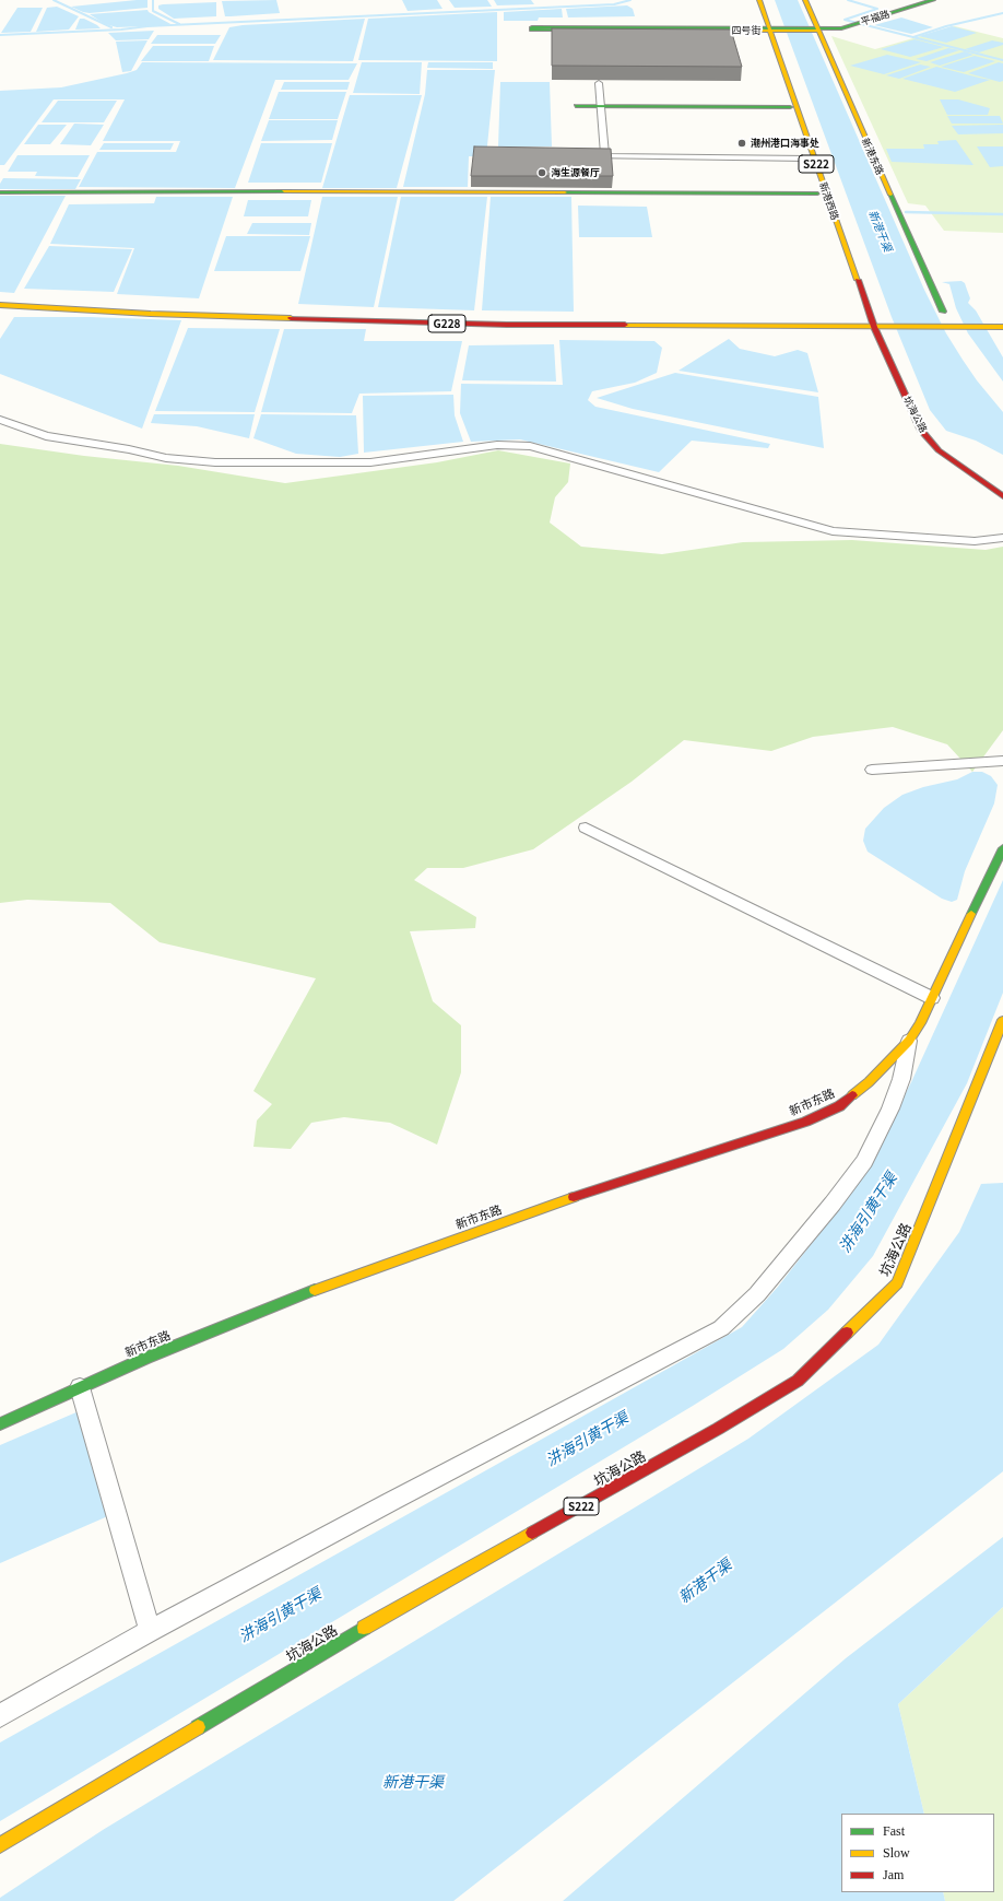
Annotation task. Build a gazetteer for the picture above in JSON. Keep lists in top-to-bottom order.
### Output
{
  "streets": {
    "main road": [
      "平福路",
      "四号街",
      "新港东路",
      "S222",
      "新港西路",
      "G228",
      "坑海公路",
      "新市东路"
    ]
  },
  "crossings": [
    ["平福路", "四号街"],
    ["平福路", "新港东路"],
    ["新港东路", "G228"],
    ["新港西路", "G228"],
    ["新港西路", "坑海公路"],
    ["G228", "坑海公路"]
  ],
  "water": ["新港干渠", "汫海引黄干渠"],
  "places": ["潮州港口海事处", "海生源餐厅"],
  "legend": ["Fast", "Slow", "Jam"]
}
